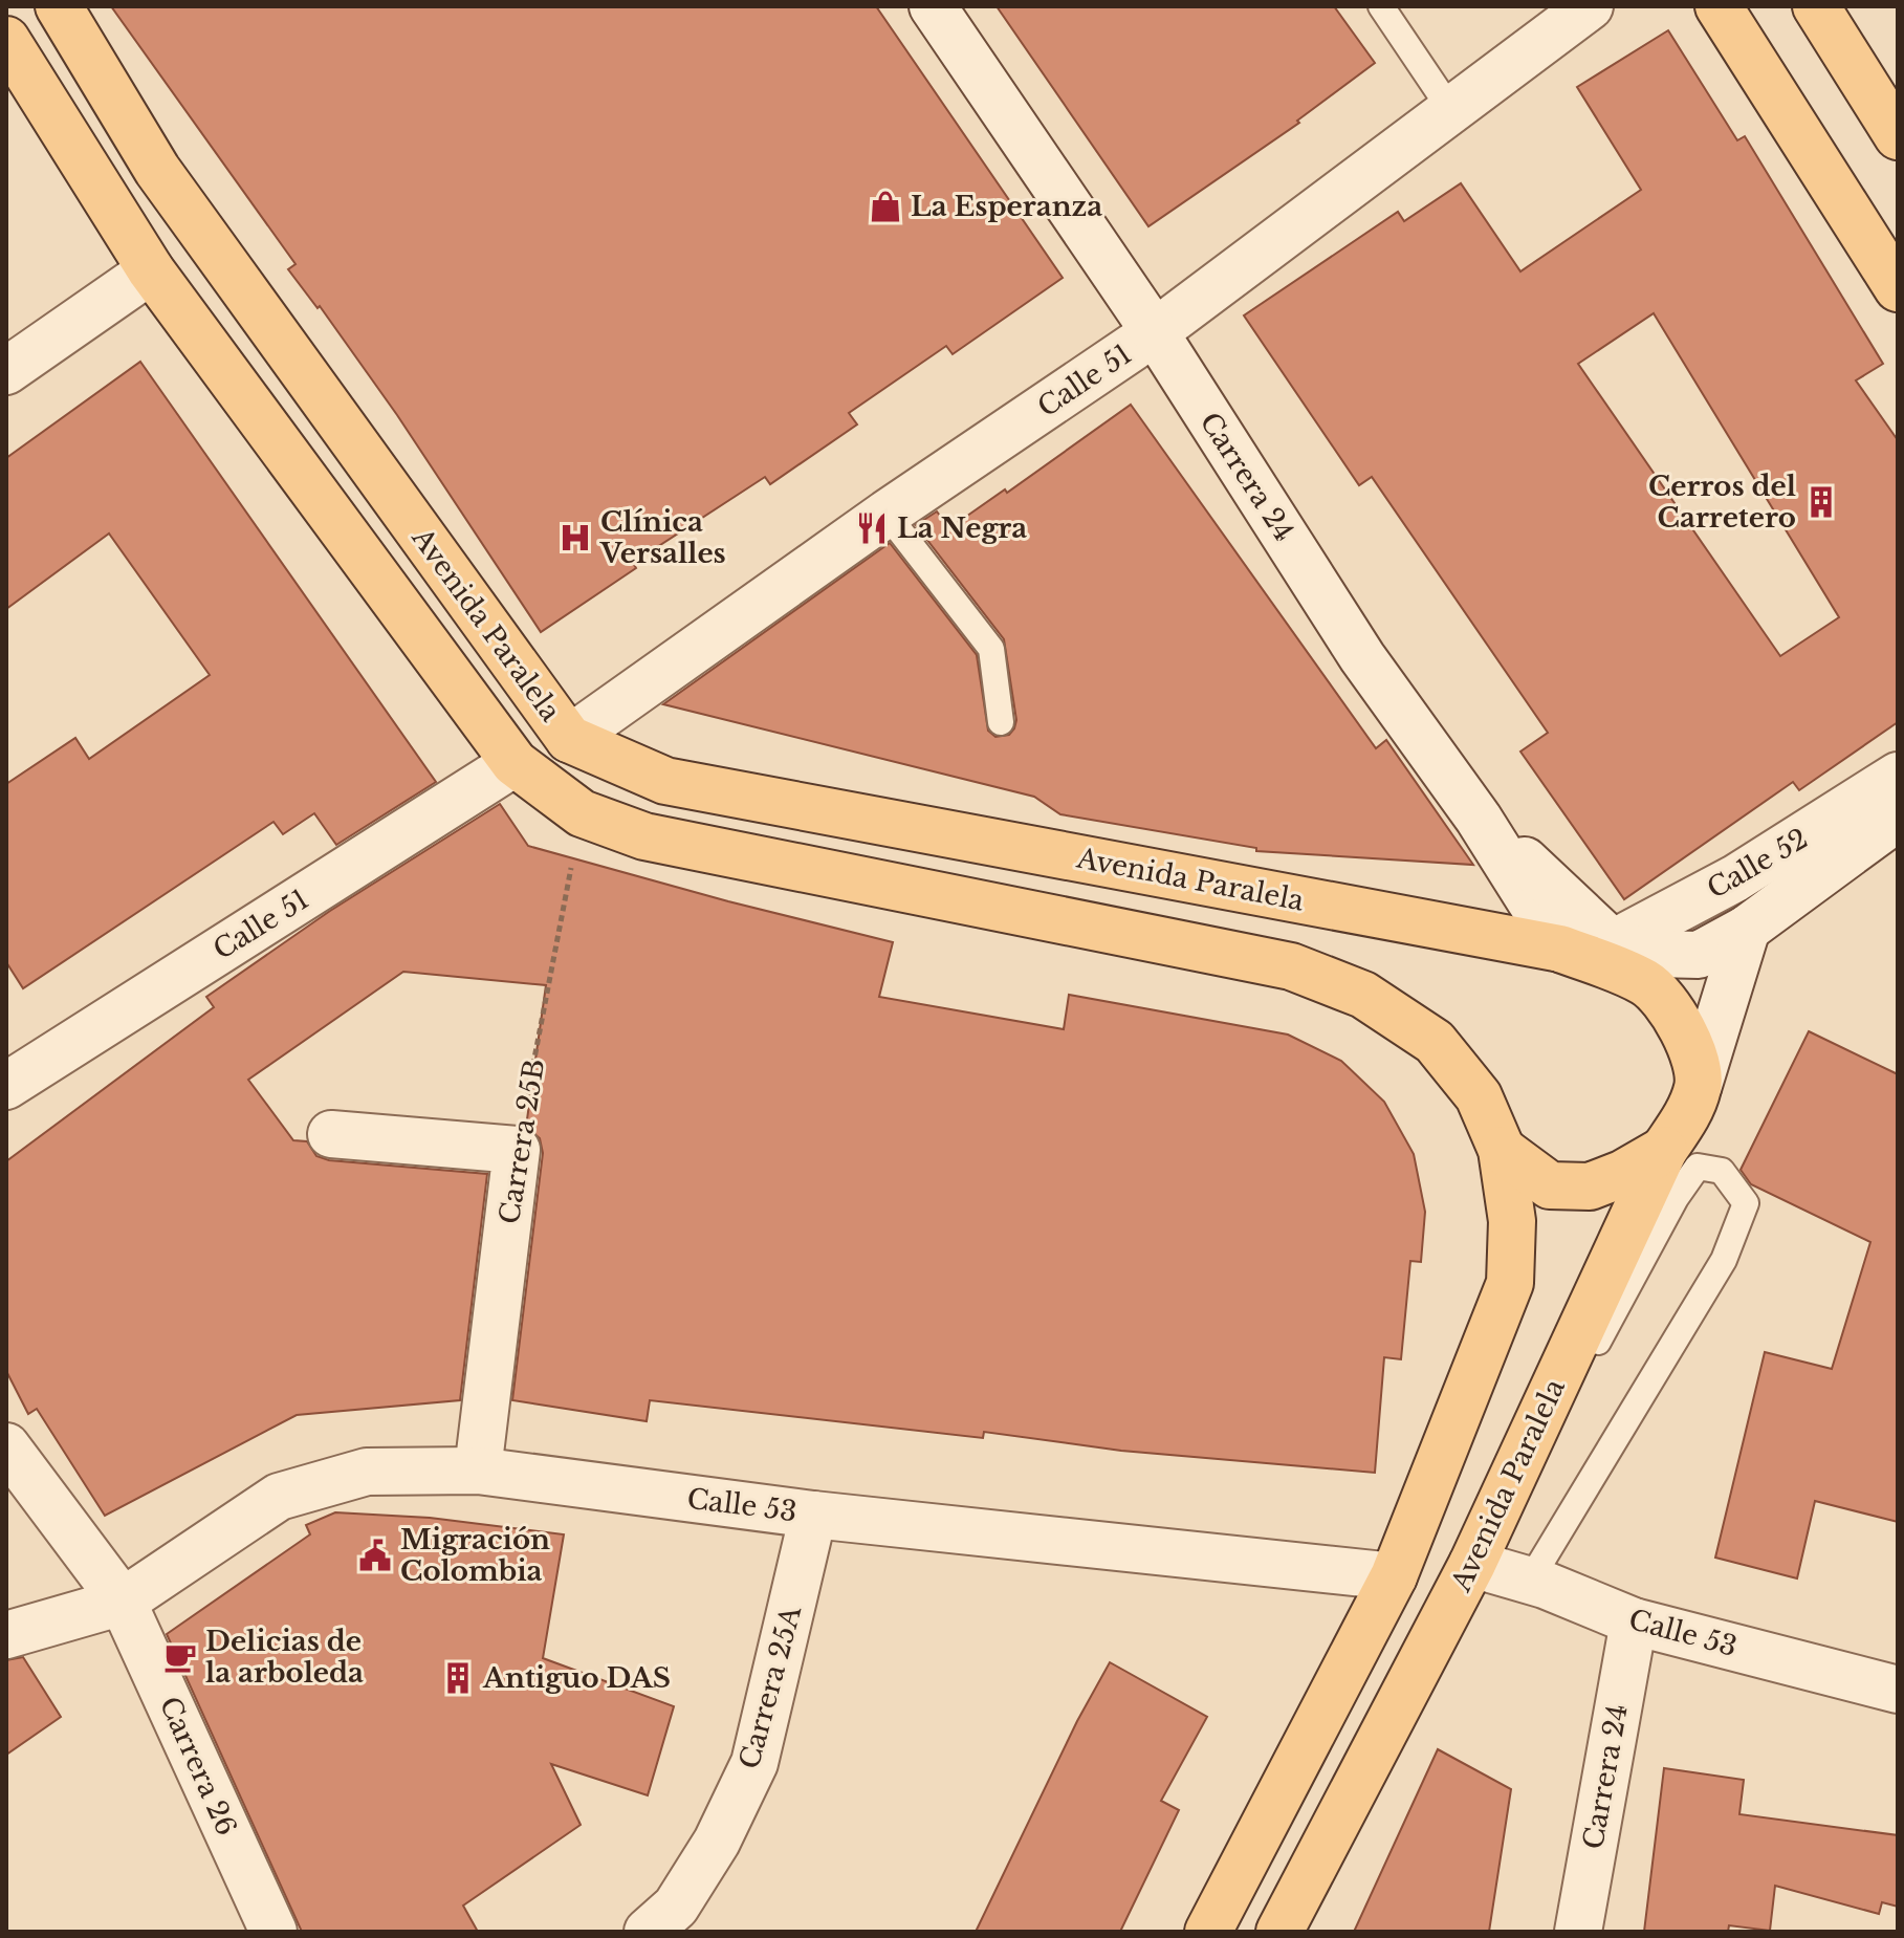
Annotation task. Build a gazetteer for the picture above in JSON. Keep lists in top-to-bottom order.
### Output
{
  "streets": {
    "main road": ["Avenida Paralela"],
    "street": [
      "Calle 51",
      "Carrera 24",
      "Calle 52",
      "Carrera 25B",
      "Calle 53",
      "Carrera 25A",
      "Carrera 26"
    ]
  },
  "crossings": [
    ["Calle 51", "Carrera 24"],
    ["Calle 51", "Avenida Paralela"],
    ["Carrera 24", "Avenida Paralela"],
    ["Carrera 24", "Calle 52"],
    ["Carrera 24", "Calle 53"],
    ["Avenida Paralela", "Calle 52"],
    ["Avenida Paralela", "Calle 53"],
    ["Carrera 25B", "Calle 53"],
    ["Calle 53", "Carrera 25A"],
    ["Calle 53", "Carrera 26"]
  ],
  "places": {
    "shop": ["La Esperanza"],
    "building": ["Cerros del Carretero", "Antiguo DAS"],
    "restaurant": ["La Negra"],
    "hospital": ["Clínica Versalles"],
    "public building": ["Migración Colombia"],
    "cafe": ["Delicias de la arboleda"]
  }
}
